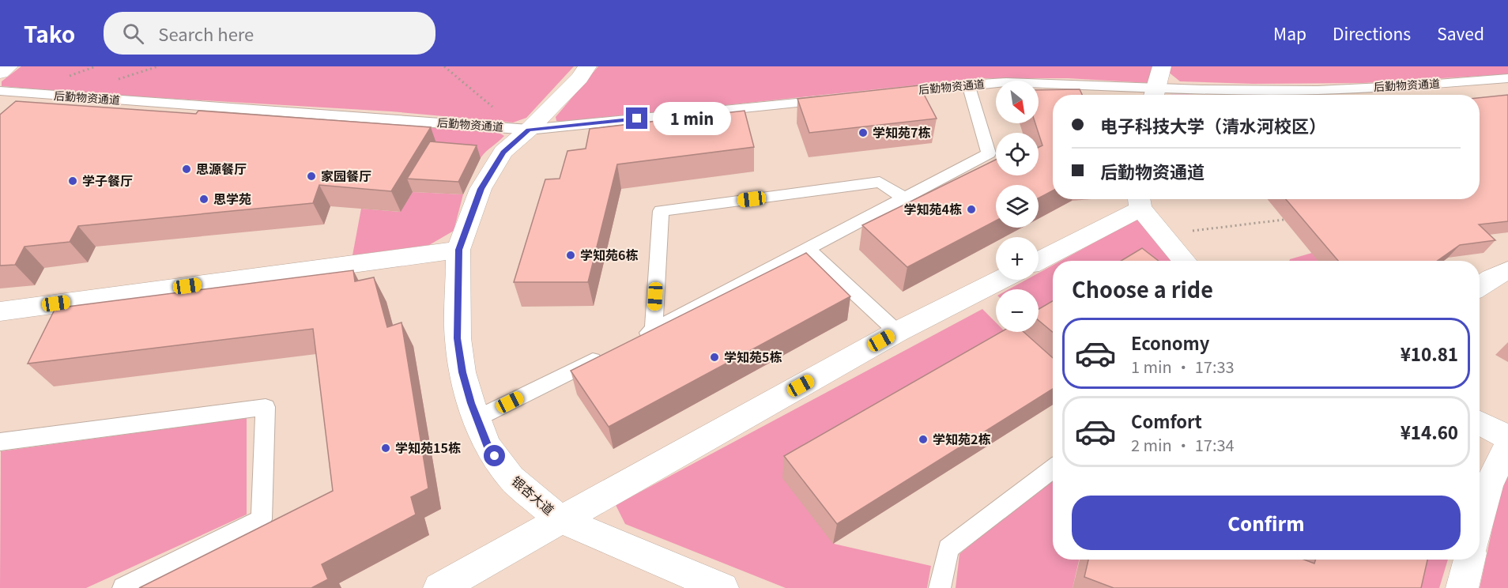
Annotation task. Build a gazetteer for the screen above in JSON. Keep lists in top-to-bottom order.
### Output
{
  "streets": {
    "street": ["银杏大道"],
    "lane": ["后勤物资通道"]
  },
  "crossings": [
    ["后勤物资通道", "银杏大道"]
  ],
  "places": [
    "学知苑7栋",
    "思源餐厅",
    "家园餐厅",
    "学子餐厅",
    "思学苑",
    "学知苑4栋",
    "学知苑6栋",
    "学知苑5栋",
    "学知苑2栋",
    "学知苑15栋"
  ],
  "north": "bottom right",
  "page": {
    "header": "Tako",
    "search": "Search here",
    "nav": ["Map", "Directions", "Saved"],
    "map_buttons": ["+", "−"],
    "banner": ["电子科技大学（清水河校区）", "后勤物资通道"],
    "bubble": "1 min",
    "heading": "Choose a ride",
    "list": [
      {
        "name": "Economy",
        "note": "1 min · 17:33",
        "value": "¥10.81"
      },
      {
        "name": "Comfort",
        "note": "2 min · 17:34",
        "value": "¥14.60"
      }
    ],
    "buttons": "Confirm"
  }
}
